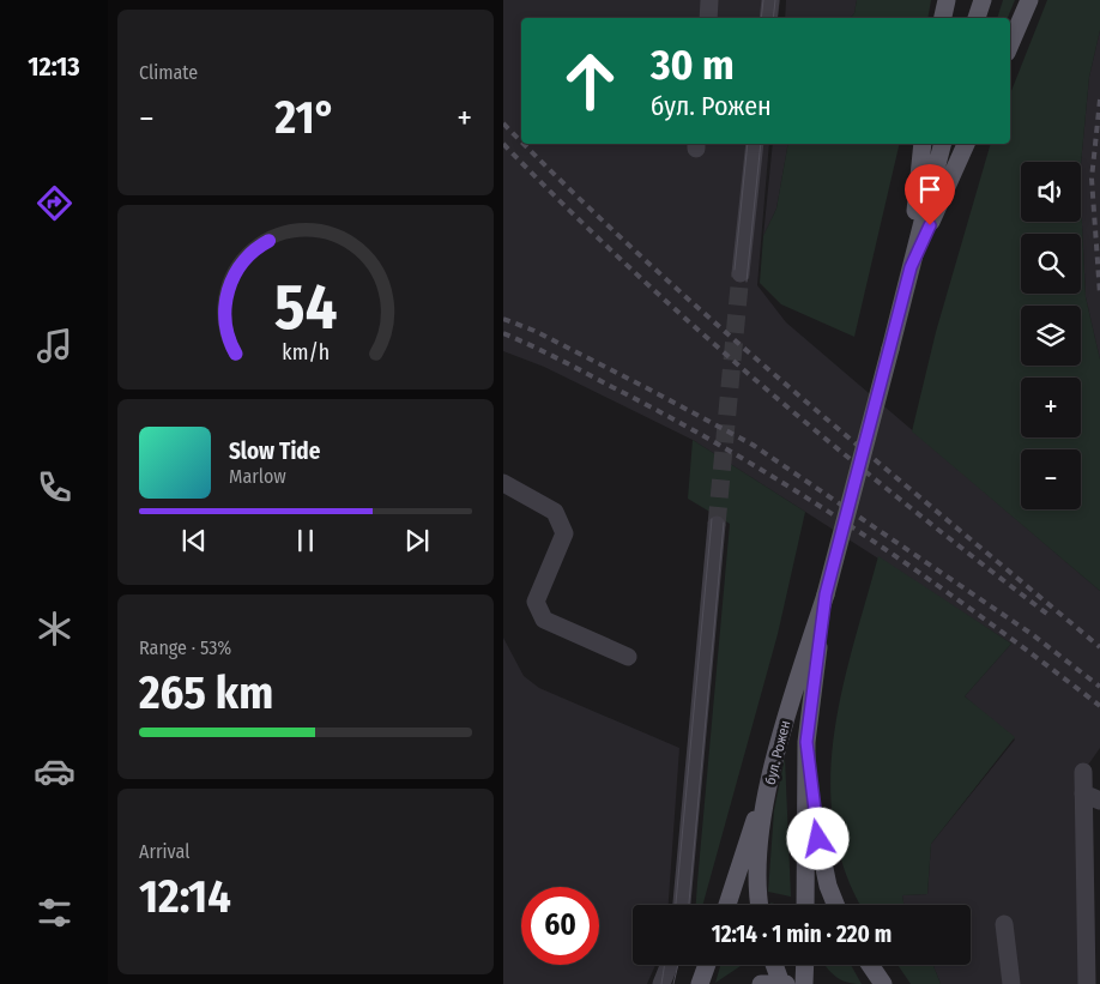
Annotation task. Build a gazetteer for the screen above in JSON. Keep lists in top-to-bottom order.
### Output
{
  "streets": {
    "main road": ["бул. Рожен"]
  },
  "page": {
    "tabs": "12:13",
    "tile": [
      "Climate",
      ["Range · 53%", "265 km"],
      ["Arrival", "12:14"]
    ],
    "turn": ["30 m", "бул. Рожен"],
    "heat": ["−", "21°", "+"],
    "map_buttons": ["+", "−"],
    "song": ["Slow Tide", "Marlow"],
    "limit": "60",
    "trip": "12:14 · 1 min · 220 m",
    "gauge": ["54", "km/h"]
  }
}
